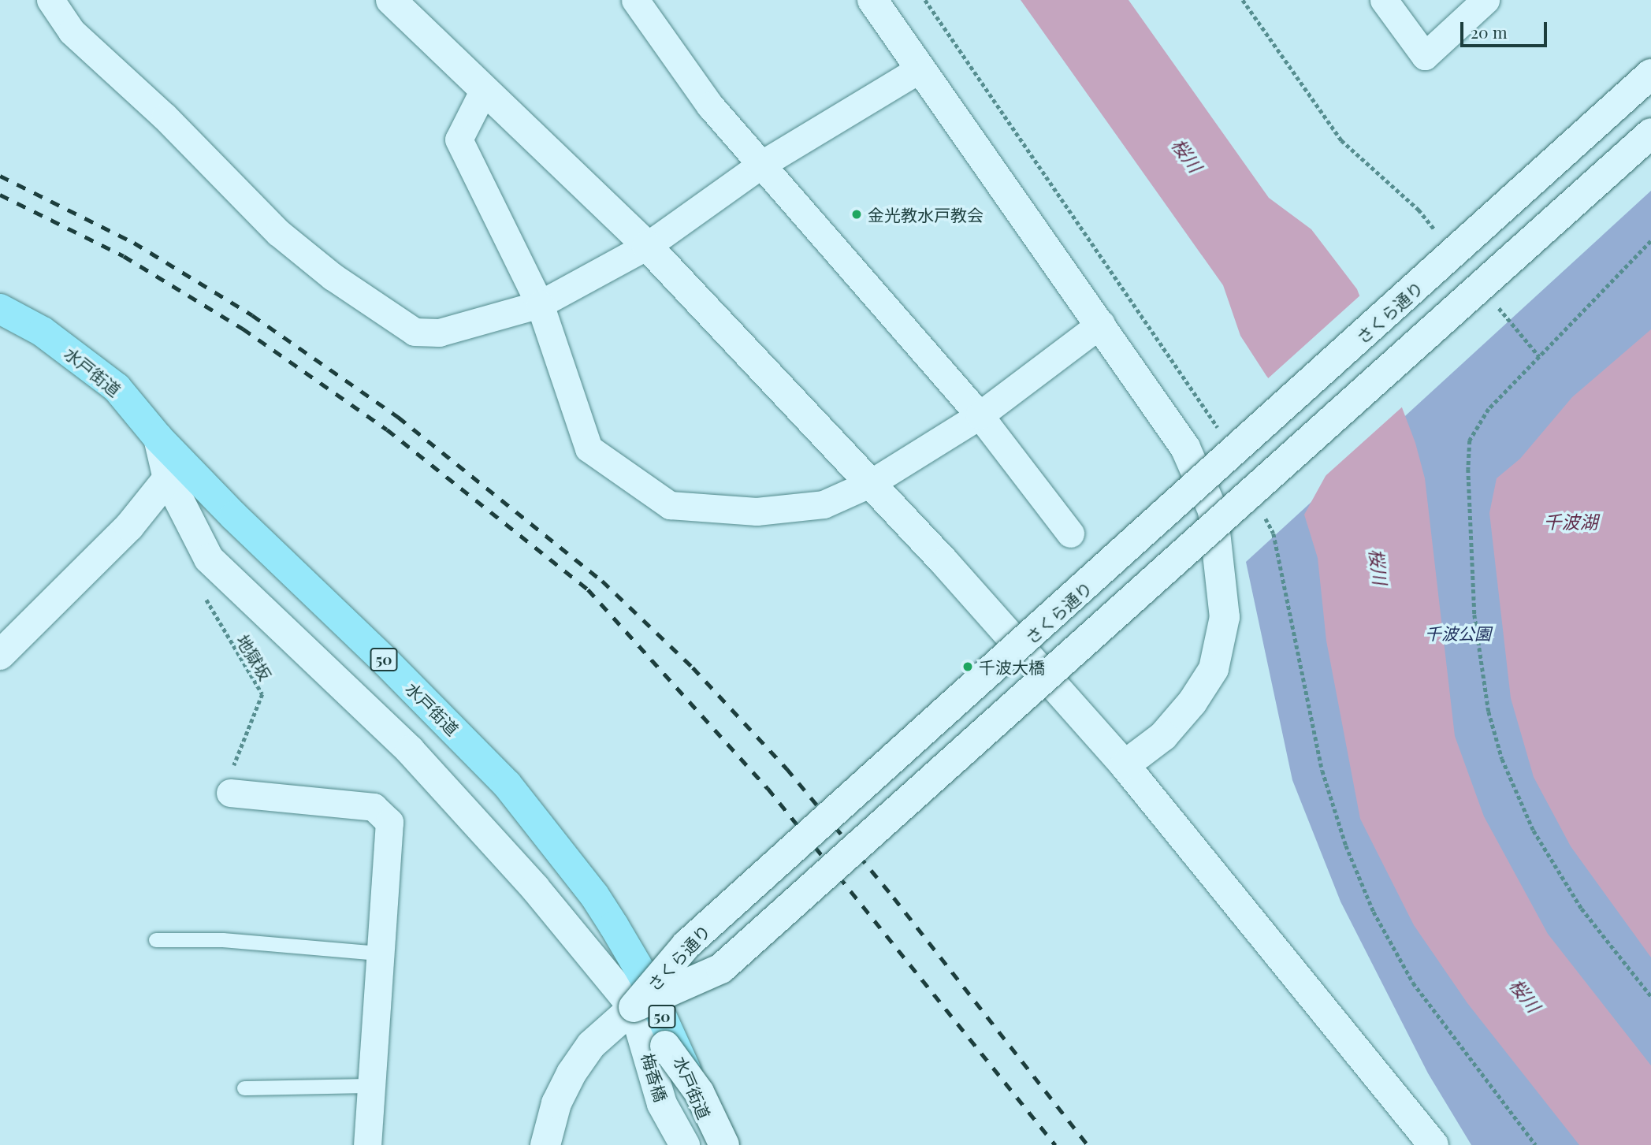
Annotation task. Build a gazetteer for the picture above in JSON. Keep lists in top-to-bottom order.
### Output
{
  "streets": {
    "main road": ["水戸街道", "50"],
    "street": ["さくら通り", "梅香橋"],
    "path": ["地獄坂"]
  },
  "crossings": [
    ["さくら通り", "梅香橋"]
  ],
  "water": ["桜川", "千波湖"],
  "parks": ["千波公園"],
  "places": ["金光教水戸教会", "千波大橋"],
  "scale_bar": "20 m"
}
